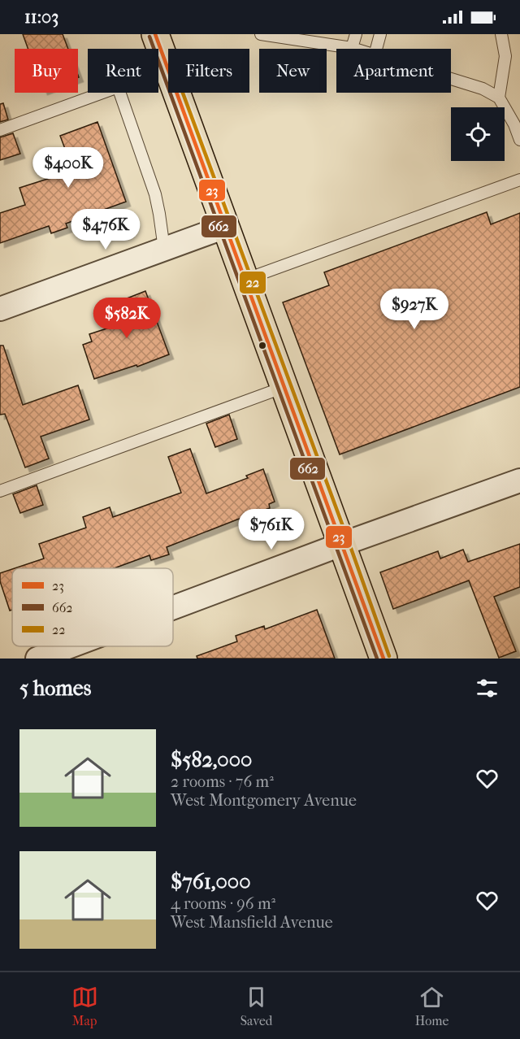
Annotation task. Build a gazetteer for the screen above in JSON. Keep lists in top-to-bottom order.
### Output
{
  "lines": ["transit line 23", "transit line 662", "transit line 22"],
  "legend": ["23", "662", "22"],
  "page": {
    "status": "11:03",
    "chip": [
      "Buy",
      "Rent",
      "Filters",
      "New",
      "Apartment"
    ],
    "price": [
      "$400K",
      "$476K",
      "$927K",
      "$582K",
      "$761K"
    ],
    "heading": "5 homes",
    "list": [
      {
        "name": "$582,000",
        "note": "2 rooms · 76 m² · West Montgomery Avenue"
      },
      {
        "name": "$761,000",
        "note": "4 rooms · 96 m² · West Mansfield Avenue"
      }
    ],
    "tabs": ["Map", "Saved", "Home"]
  }
}
